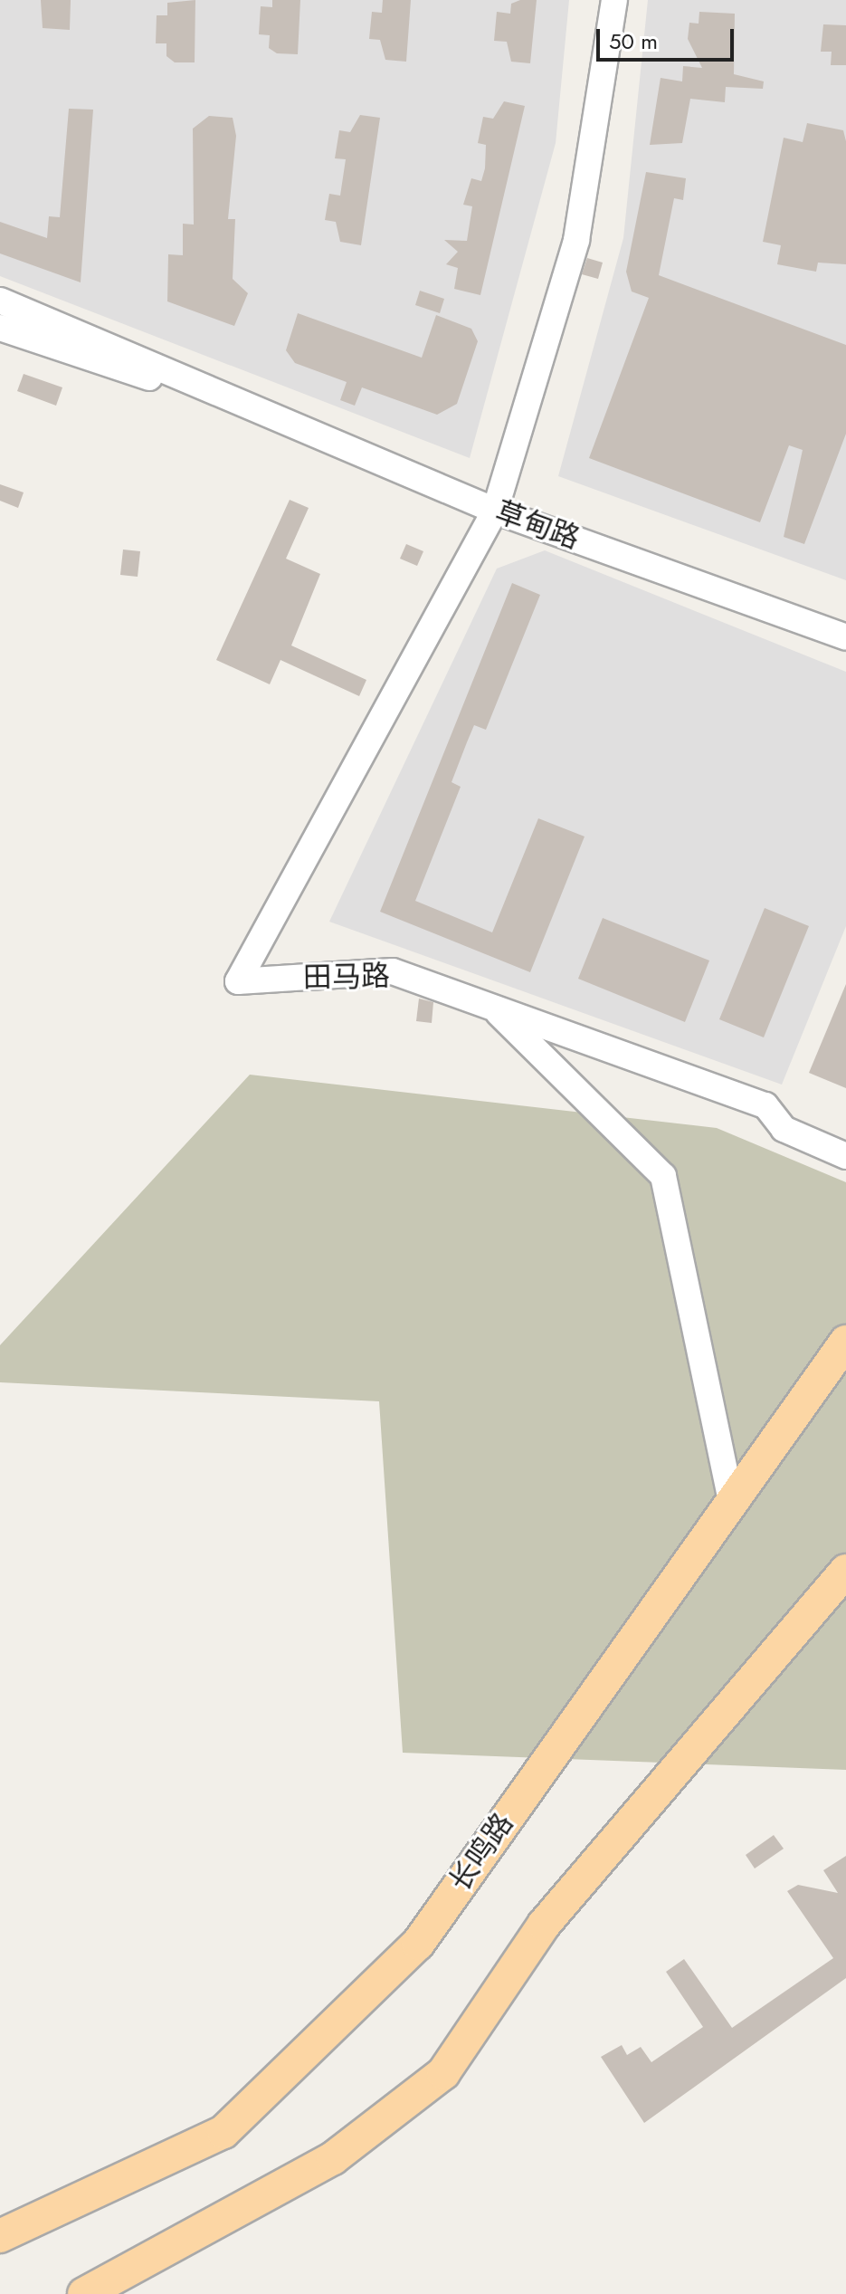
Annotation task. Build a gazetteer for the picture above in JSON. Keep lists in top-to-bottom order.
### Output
{
  "streets": {
    "main road": ["长鸣路"],
    "street": ["草甸路", "田马路"]
  },
  "crossings": [
    ["草甸路", "田马路"]
  ],
  "scale_bar": "50 m"
}
